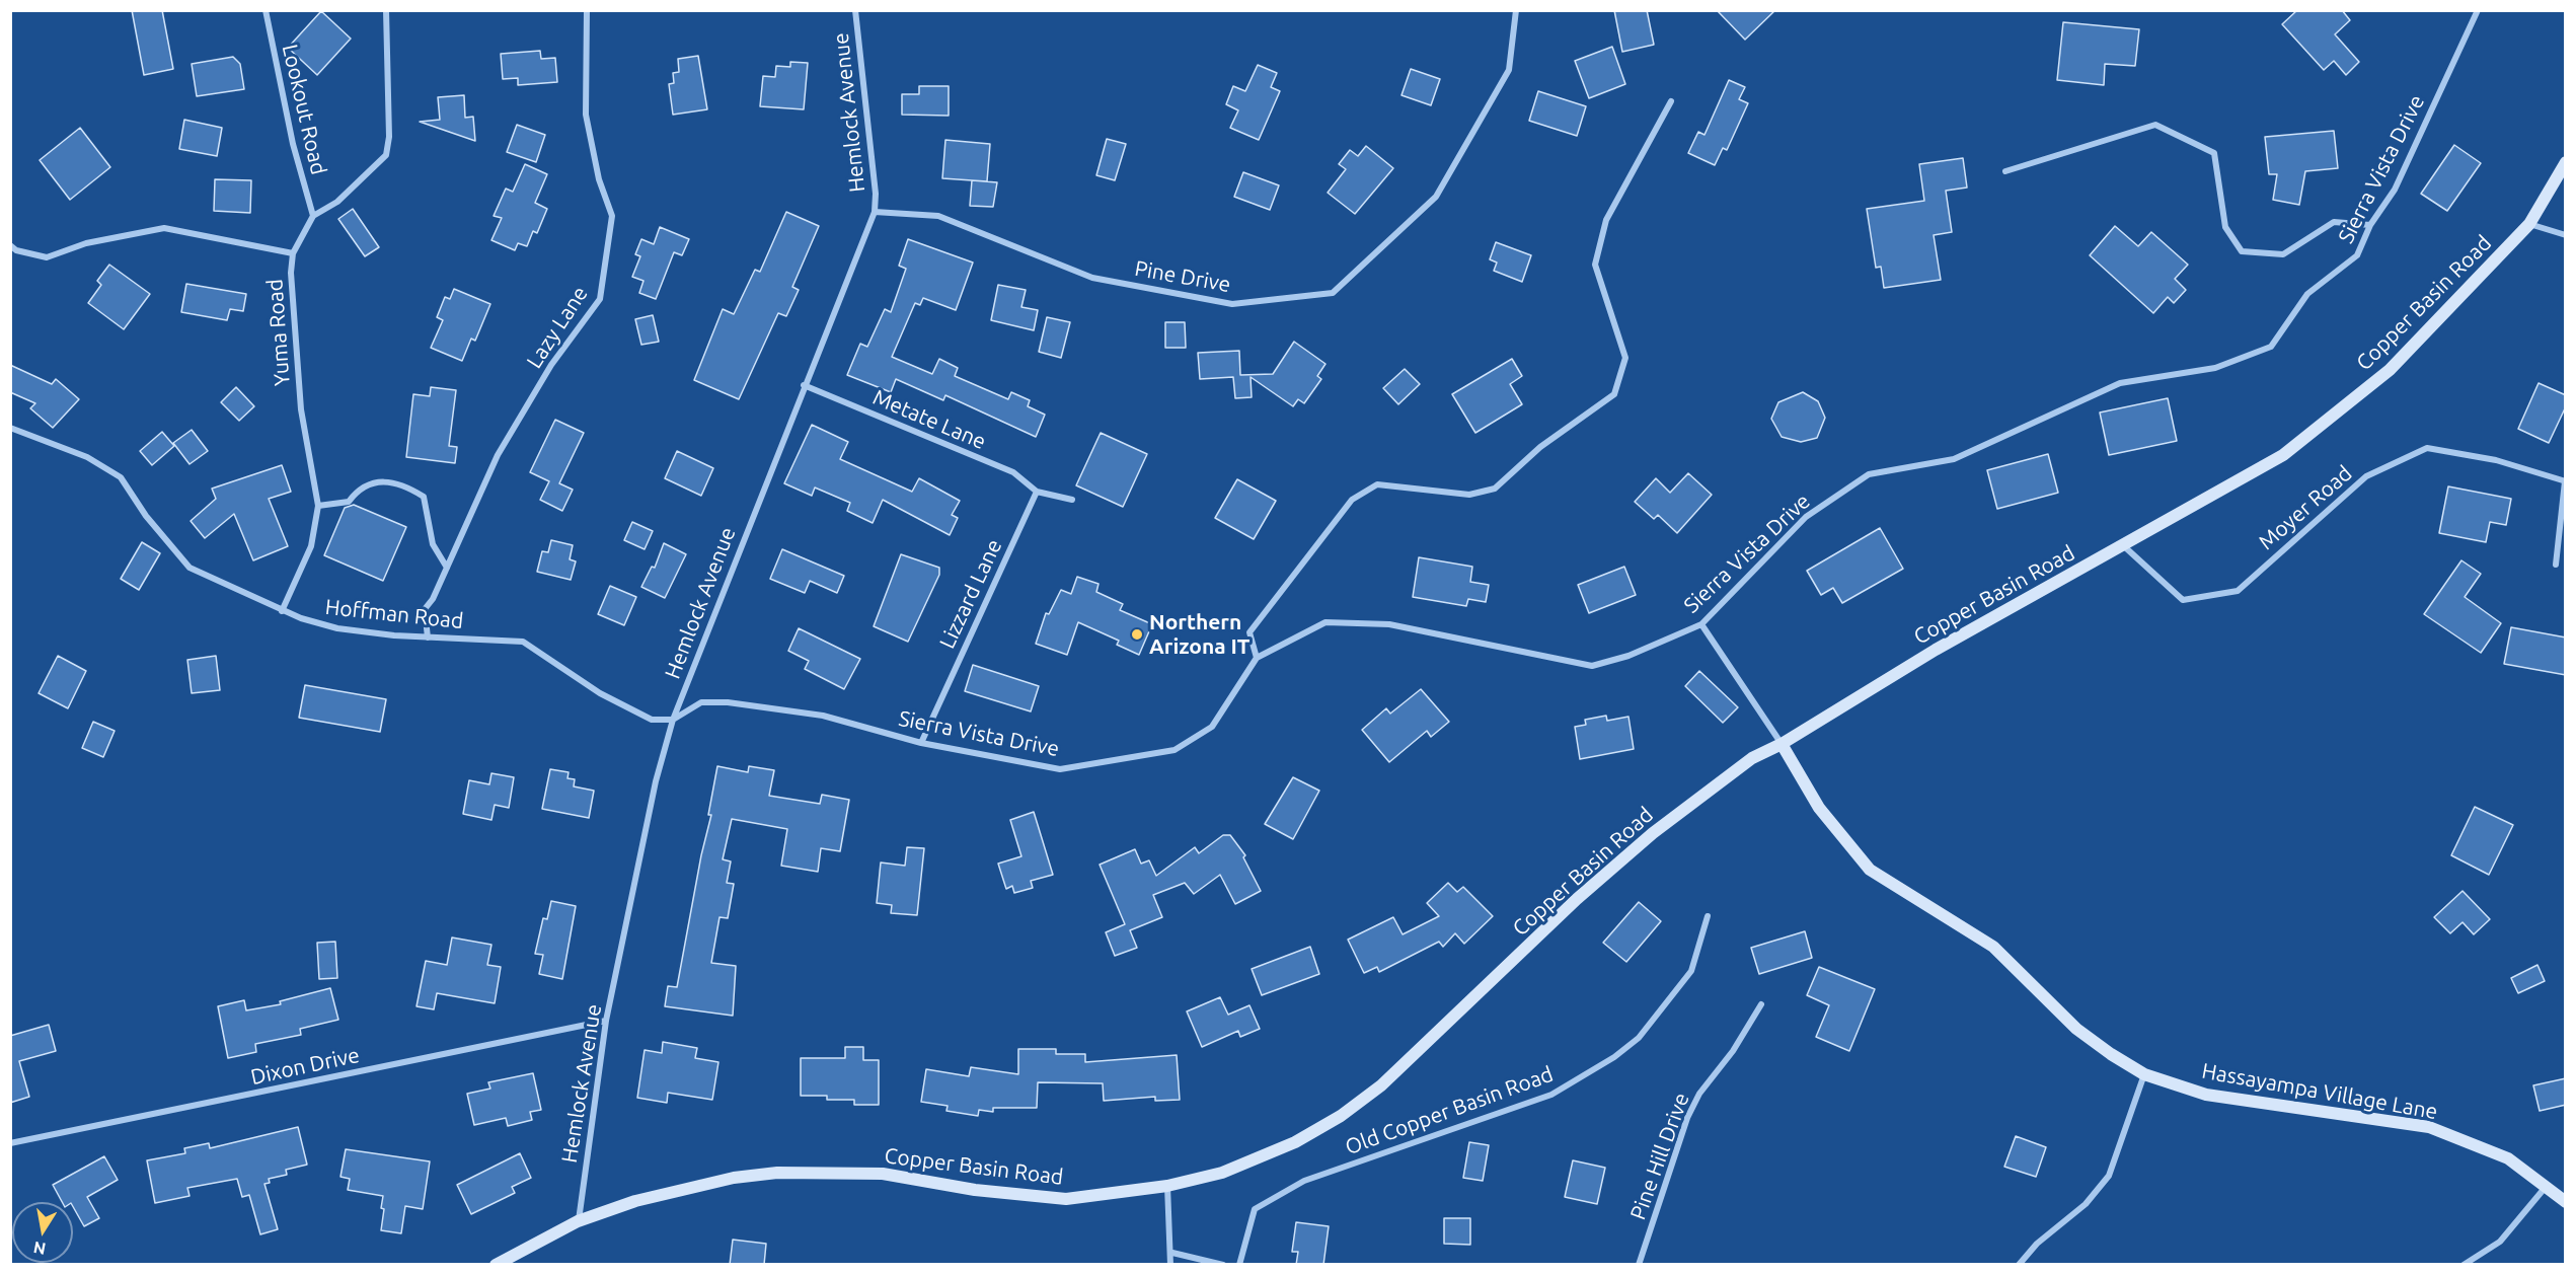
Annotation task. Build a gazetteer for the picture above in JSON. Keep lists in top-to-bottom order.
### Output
{
  "streets": {
    "street": [
      "Lookout Road",
      "Hemlock Avenue",
      "Sierra Vista Drive",
      "Pine Drive",
      "Copper Basin Road",
      "Lazy Lane",
      "Yuma Road",
      "Metate Lane",
      "Moyer Road",
      "Lizzard Lane",
      "Hoffman Road",
      "Dixon Drive",
      "Hassayampa Village Lane",
      "Old Copper Basin Road",
      "Pine Hill Drive"
    ]
  },
  "crossings": [
    ["Lookout Road", "Yuma Road"],
    ["Hemlock Avenue", "Sierra Vista Drive"],
    ["Hemlock Avenue", "Pine Drive"],
    ["Hemlock Avenue", "Copper Basin Road"],
    ["Hemlock Avenue", "Metate Lane"],
    ["Hemlock Avenue", "Hoffman Road"],
    ["Hemlock Avenue", "Dixon Drive"],
    ["Sierra Vista Drive", "Lizzard Lane"],
    ["Sierra Vista Drive", "Hoffman Road"],
    ["Sierra Vista Drive", "Hassayampa Village Lane"],
    ["Copper Basin Road", "Moyer Road"],
    ["Copper Basin Road", "Hassayampa Village Lane"],
    ["Lazy Lane", "Hoffman Road"],
    ["Yuma Road", "Hoffman Road"],
    ["Metate Lane", "Lizzard Lane"]
  ],
  "places": ["Northern Arizona IT"],
  "north": "bottom"
}
